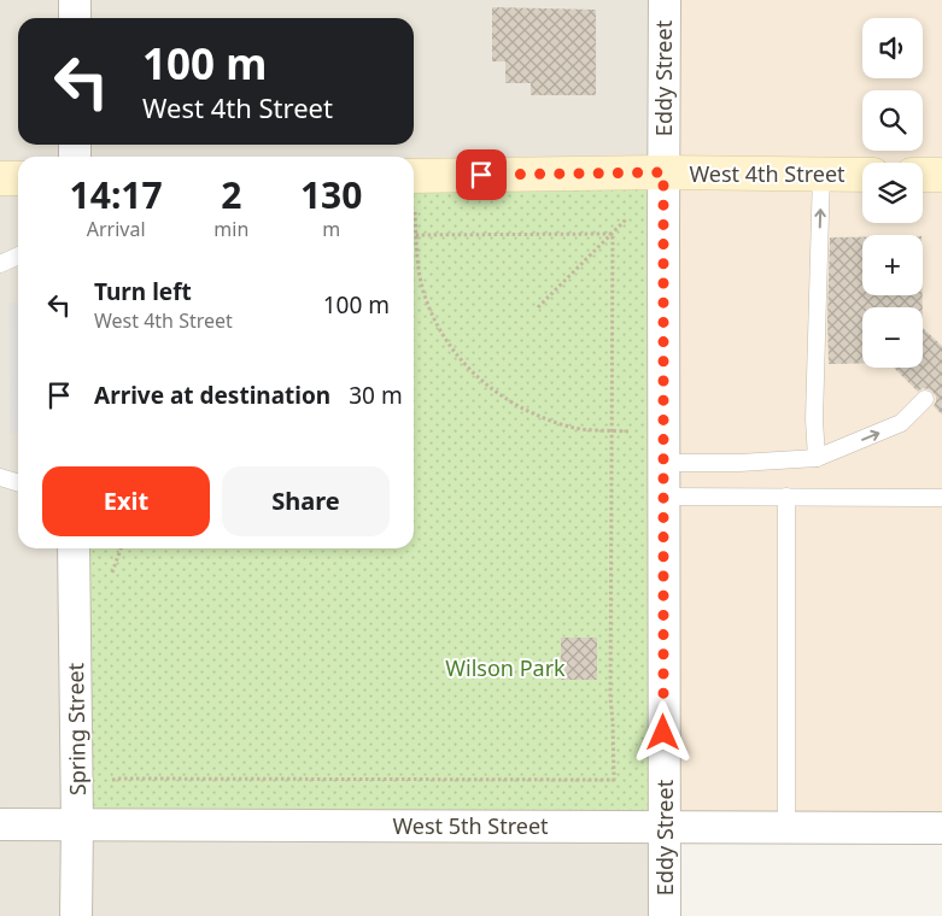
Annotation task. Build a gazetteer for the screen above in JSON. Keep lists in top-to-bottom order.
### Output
{
  "streets": {
    "street": [
      "Eddy Street",
      "West 4th Street",
      "Spring Street",
      "West 5th Street"
    ]
  },
  "crossings": [
    ["Eddy Street", "West 4th Street"],
    ["Eddy Street", "West 5th Street"],
    ["Spring Street", "West 5th Street"]
  ],
  "parks": ["Wilson Park"],
  "page": {
    "map_buttons": ["+", "−"],
    "turn": ["100 m", "West 4th Street"],
    "eta": [
      "14:17",
      "Arrival",
      "2",
      "min",
      "130",
      "m"
    ],
    "list": [
      {
        "name": "Turn left",
        "note": "West 4th Street",
        "value": "100 m"
      },
      {
        "name": "Arrive at destination",
        "value": "30 m"
      }
    ],
    "buttons": ["Exit", "Share"]
  }
}
